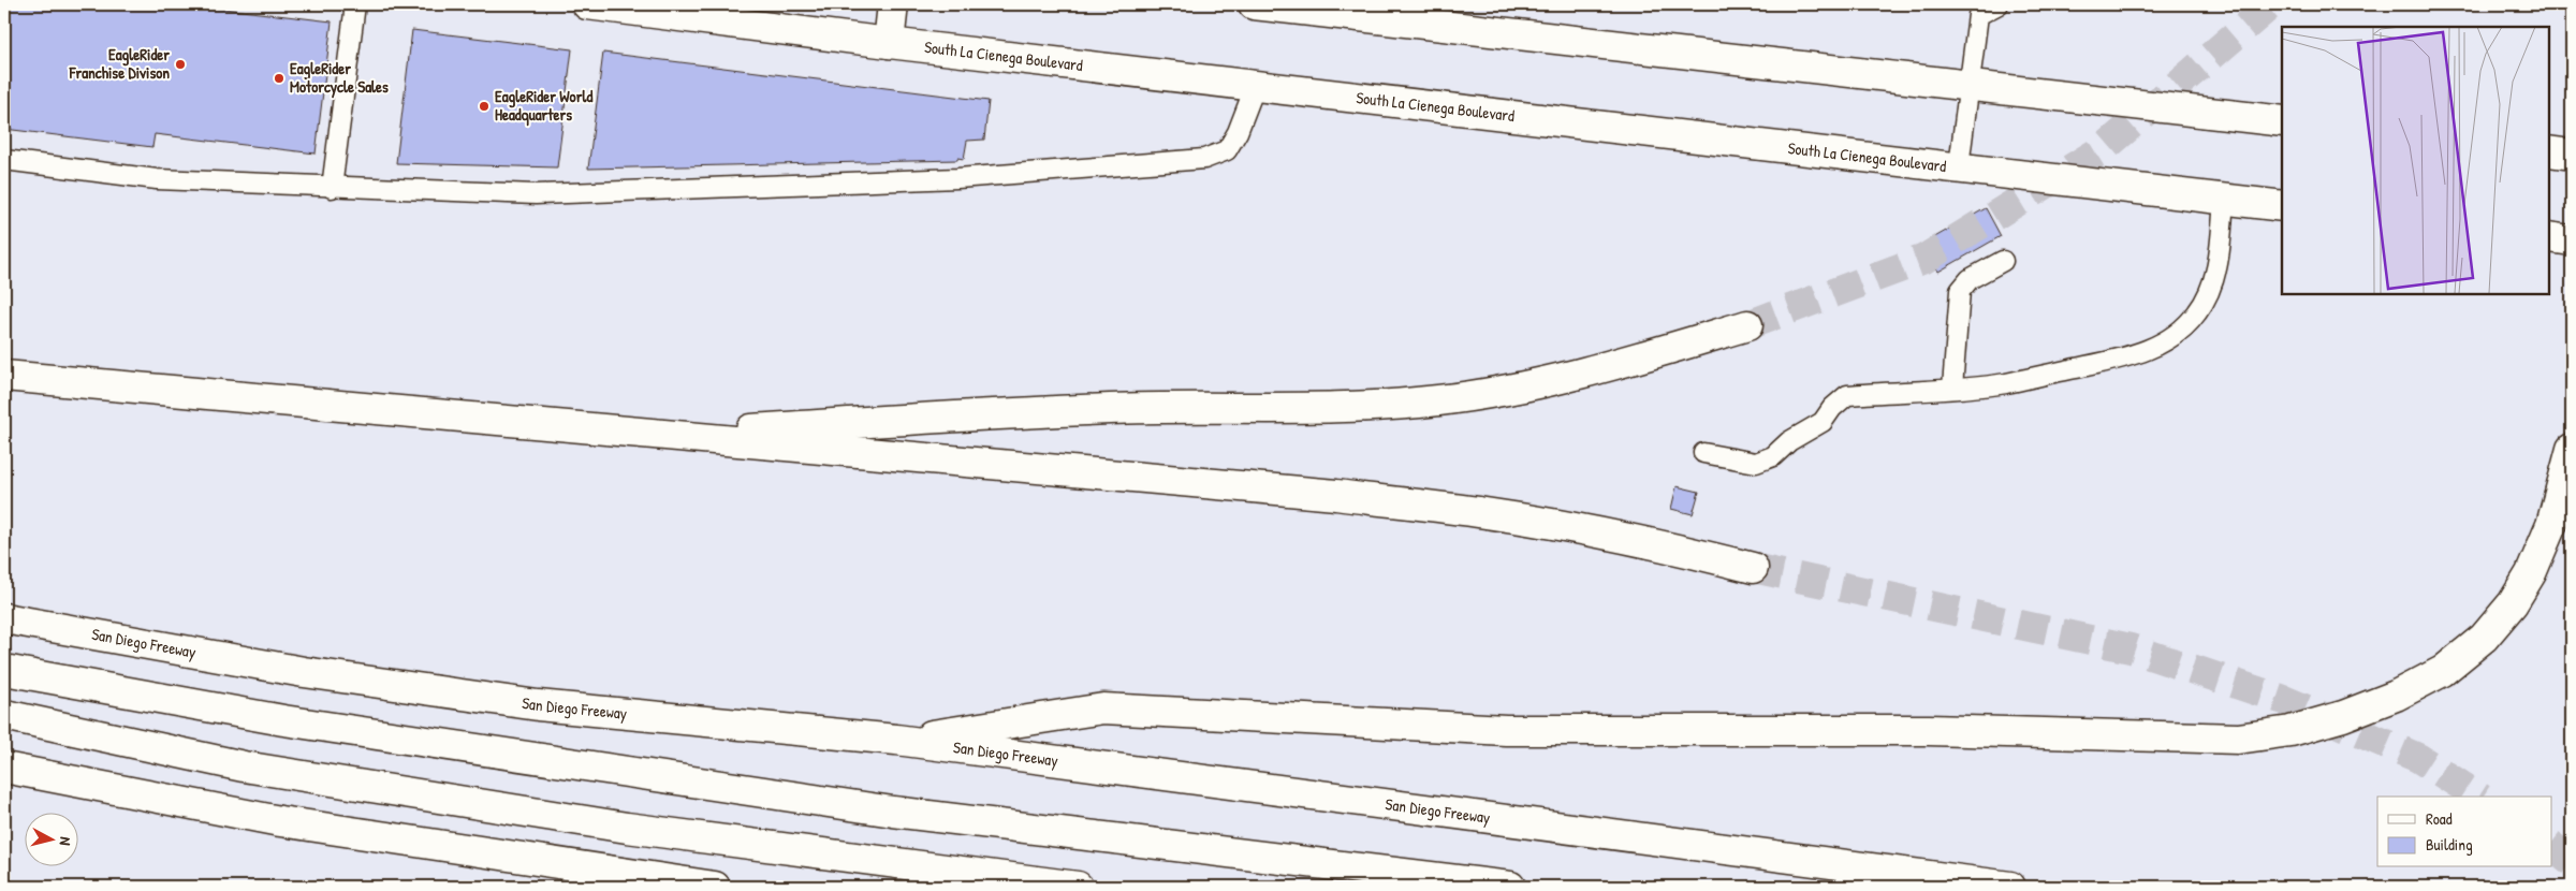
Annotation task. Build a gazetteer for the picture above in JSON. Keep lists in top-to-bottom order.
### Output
{
  "streets": {
    "main road": ["South La Cienega Boulevard", "San Diego Freeway"]
  },
  "places": ["EagleRider Franchise Divison", "EagleRider Motorcycle Sales", "EagleRider World Headquarters"],
  "legend": ["Road", "Building"],
  "north": "right"
}
